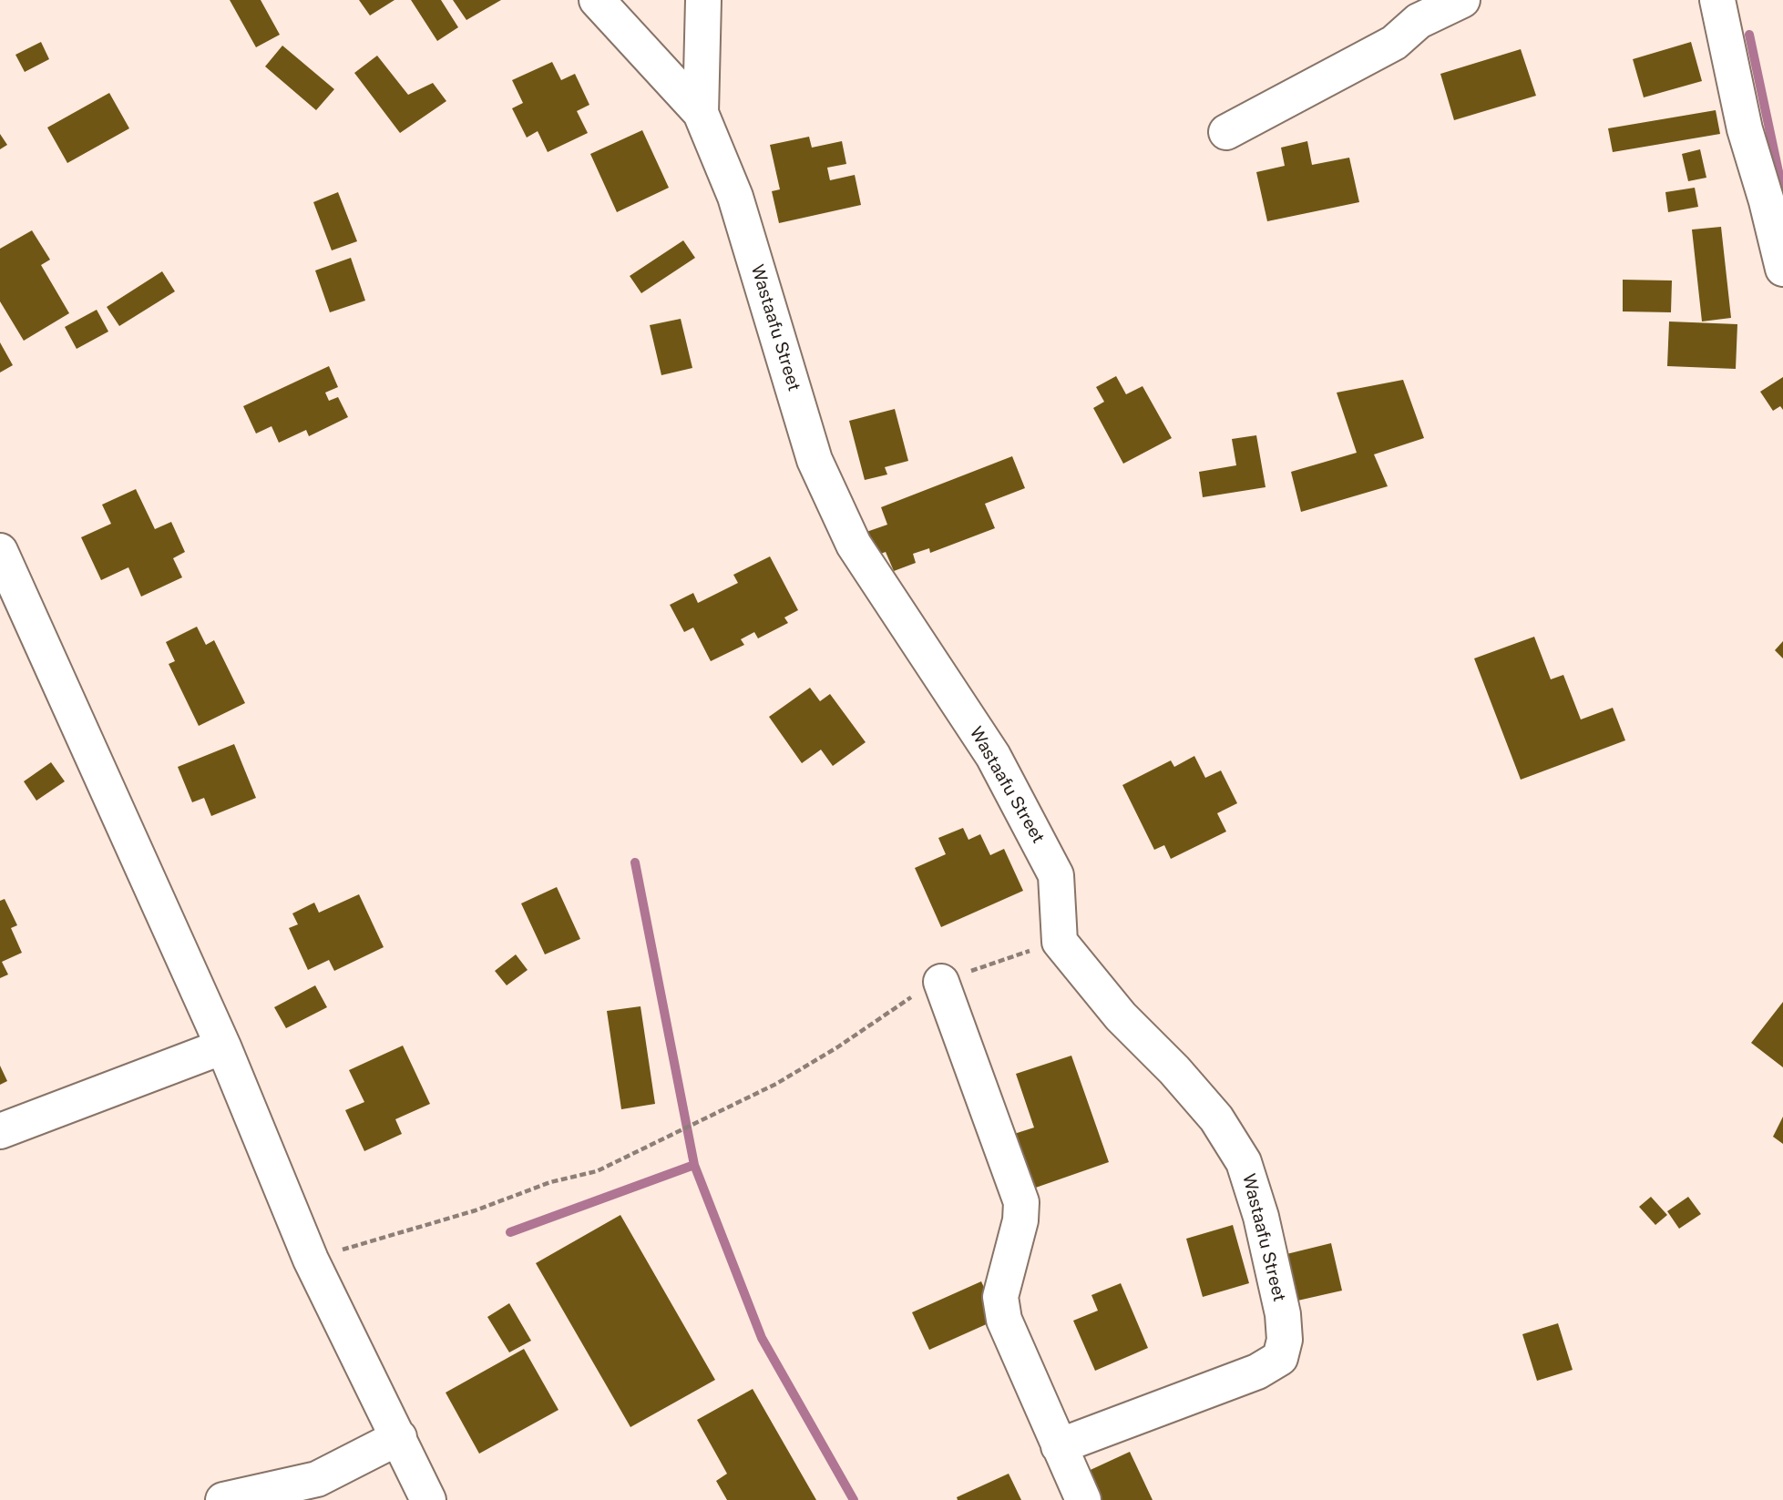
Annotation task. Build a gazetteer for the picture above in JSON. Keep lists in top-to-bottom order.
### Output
{
  "streets": {
    "street": ["Wastaafu Street"]
  }
}
